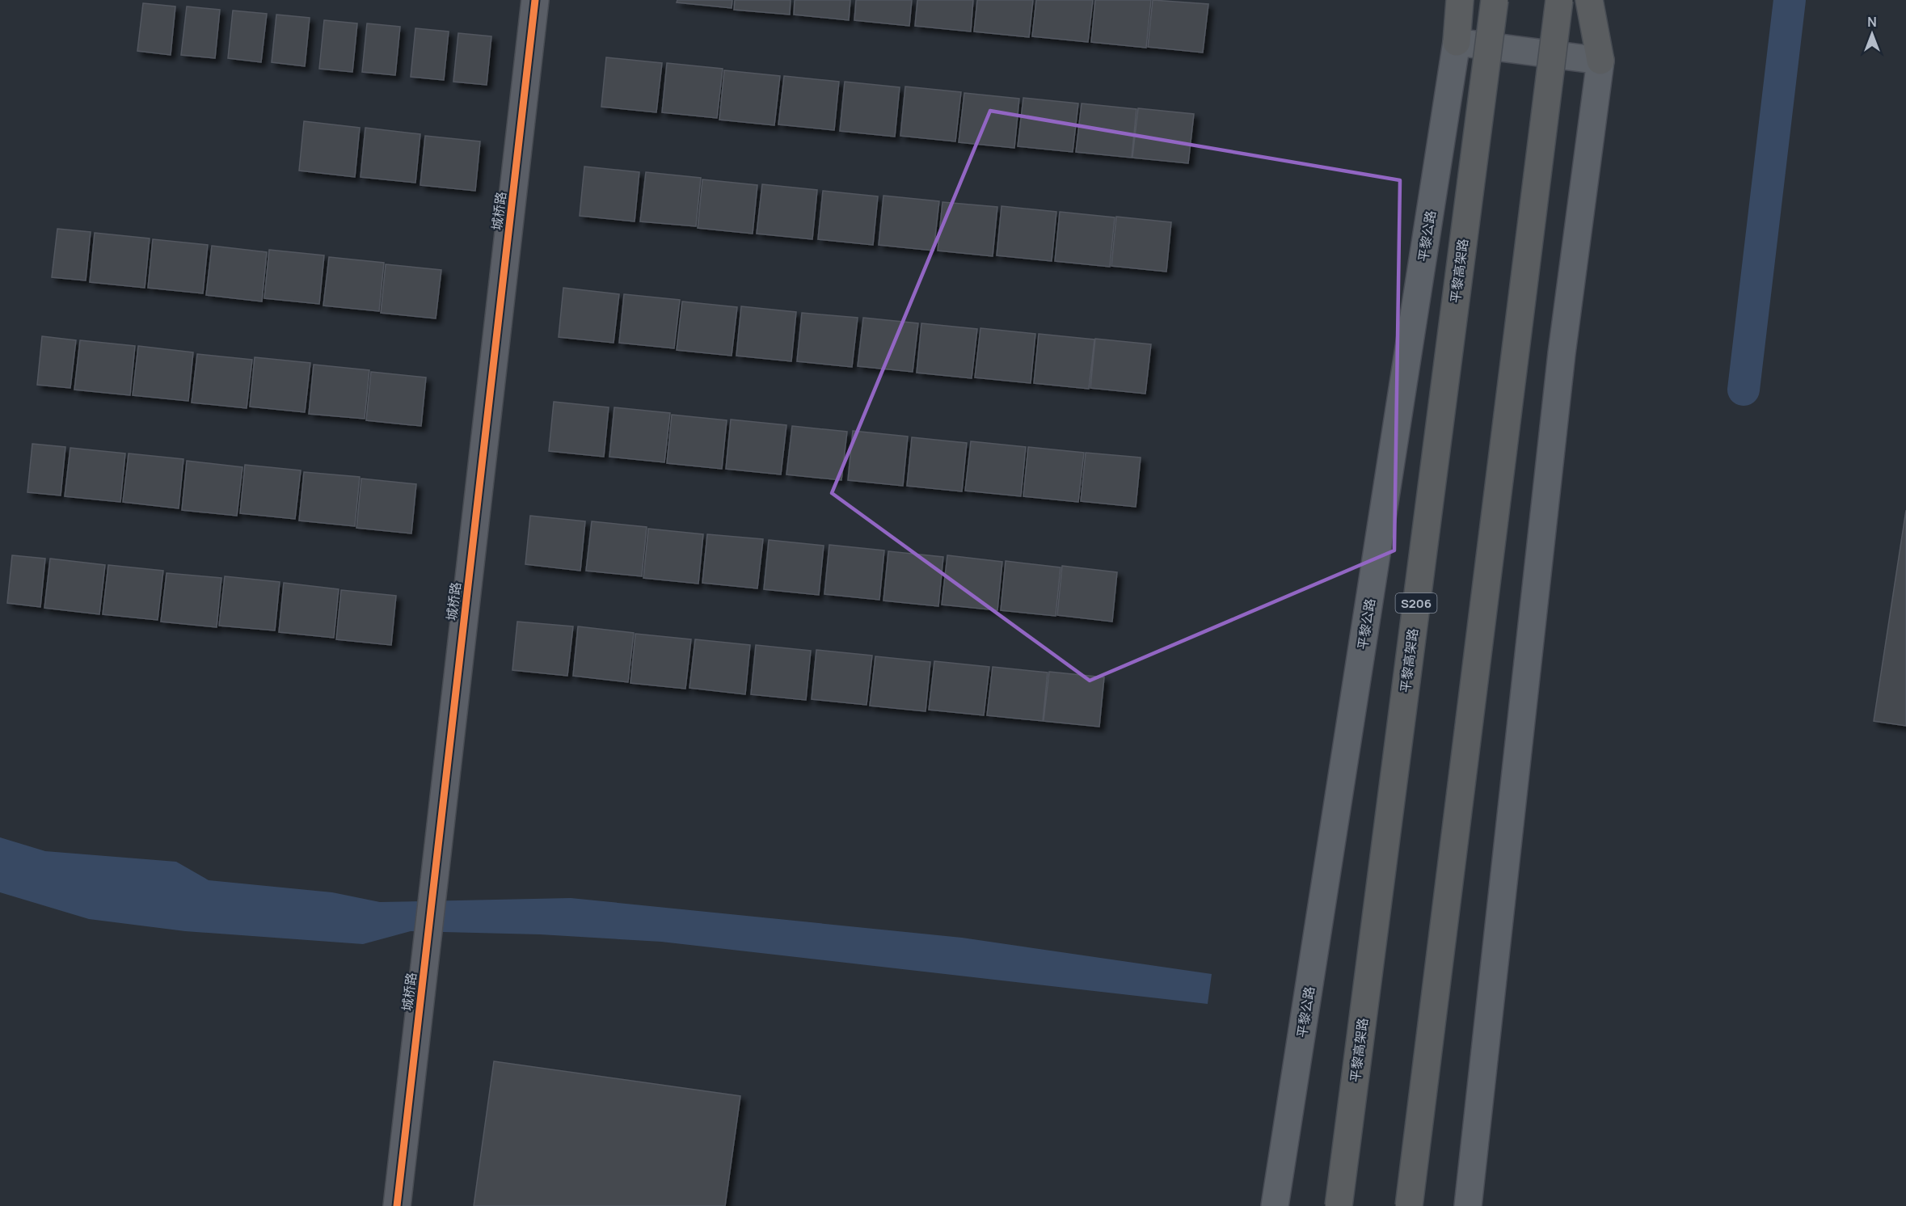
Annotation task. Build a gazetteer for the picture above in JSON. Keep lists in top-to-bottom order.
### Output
{
  "streets": {
    "highway": ["平黎公路", "平黎高架路", "S206"],
    "street": ["城桥路"]
  },
  "north": "top"
}
